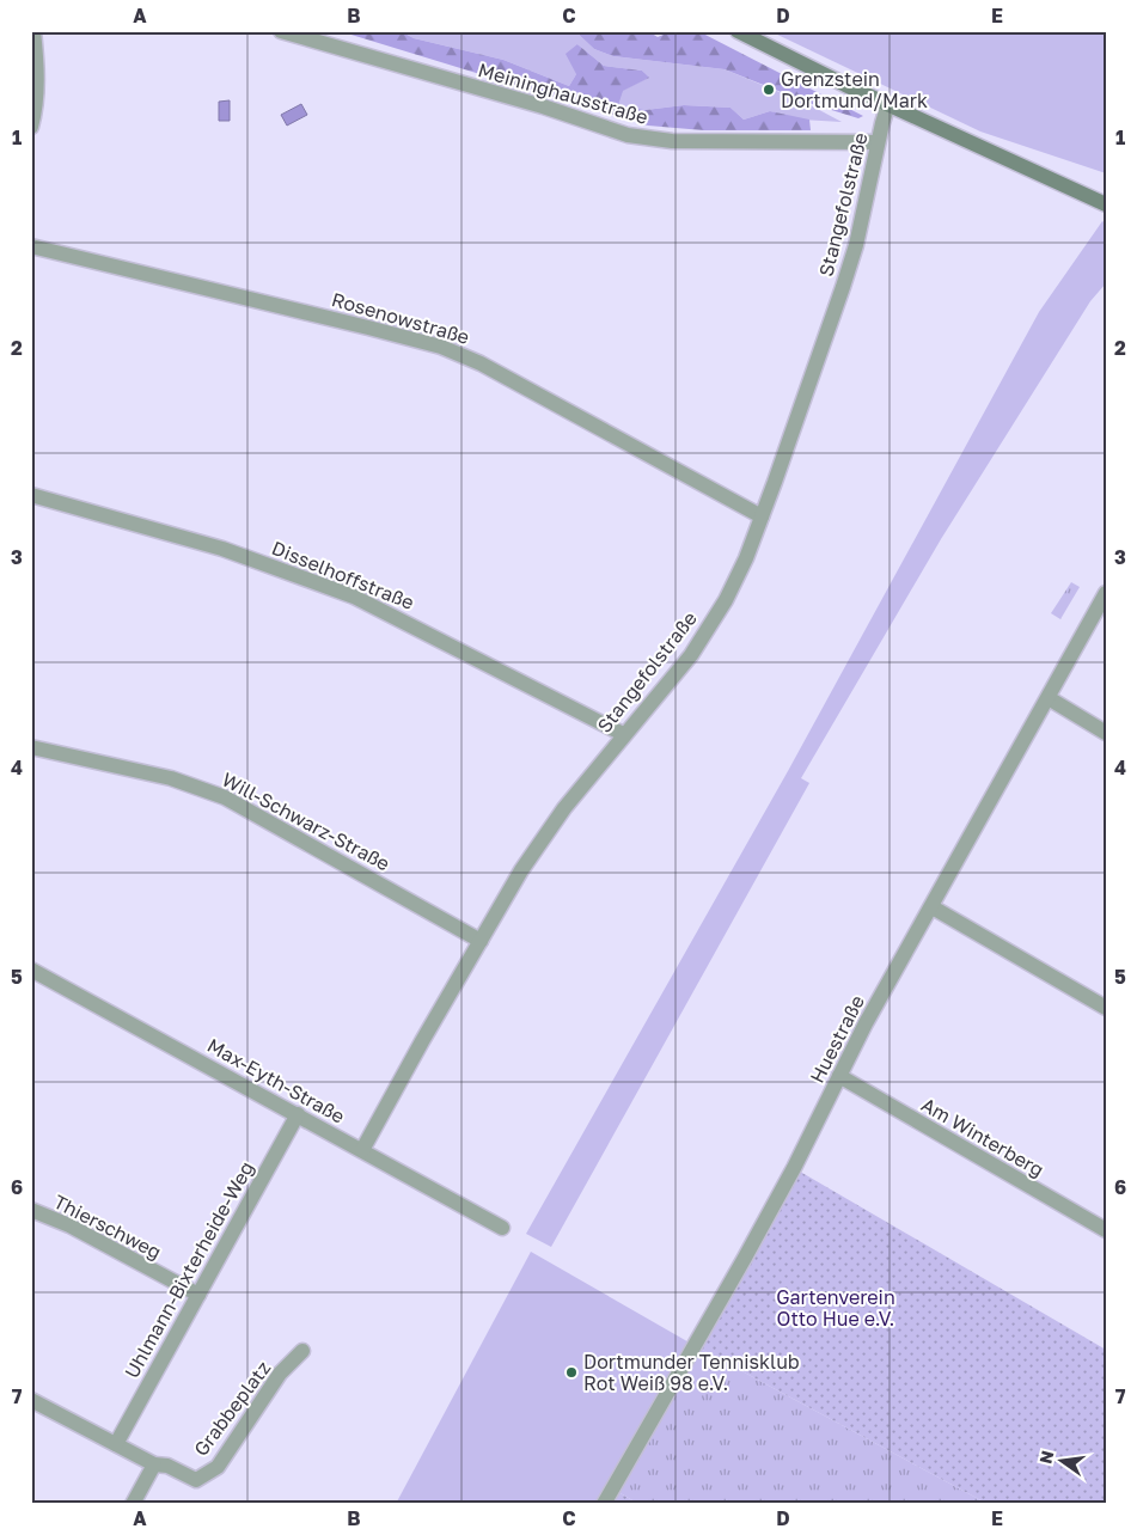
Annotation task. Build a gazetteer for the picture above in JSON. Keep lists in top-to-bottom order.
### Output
{
  "streets": {
    "street": [
      "Meininghausstraße",
      "Stangefolstraße",
      "Rosenowstraße",
      "Disselhoffstraße",
      "Will-Schwarz-Straße",
      "Huestraße",
      "Max-Eyth-Straße",
      "Am Winterberg",
      "Thierschweg",
      "Uhlmann-Bixterheide-Weg",
      "Grabbeplatz"
    ]
  },
  "crossings": [
    ["Meininghausstraße", "Stangefolstraße"],
    ["Stangefolstraße", "Rosenowstraße"],
    ["Stangefolstraße", "Disselhoffstraße"],
    ["Stangefolstraße", "Will-Schwarz-Straße"],
    ["Stangefolstraße", "Max-Eyth-Straße"],
    ["Huestraße", "Am Winterberg"],
    ["Max-Eyth-Straße", "Uhlmann-Bixterheide-Weg"],
    ["Thierschweg", "Uhlmann-Bixterheide-Weg"],
    ["Uhlmann-Bixterheide-Weg", "Grabbeplatz"]
  ],
  "parks": ["Gartenverein Otto Hue e.V."],
  "places": ["Grenzstein Dortmund/Mark", "Dortmunder Tennisklub Rot Weiß 98 e.V."],
  "north": "left",
  "grid": {
    "columns": [
      "A",
      "B",
      "C",
      "D",
      "E"
    ],
    "rows": [
      "1",
      "2",
      "3",
      "4",
      "5",
      "6",
      "7"
    ]
  }
}
